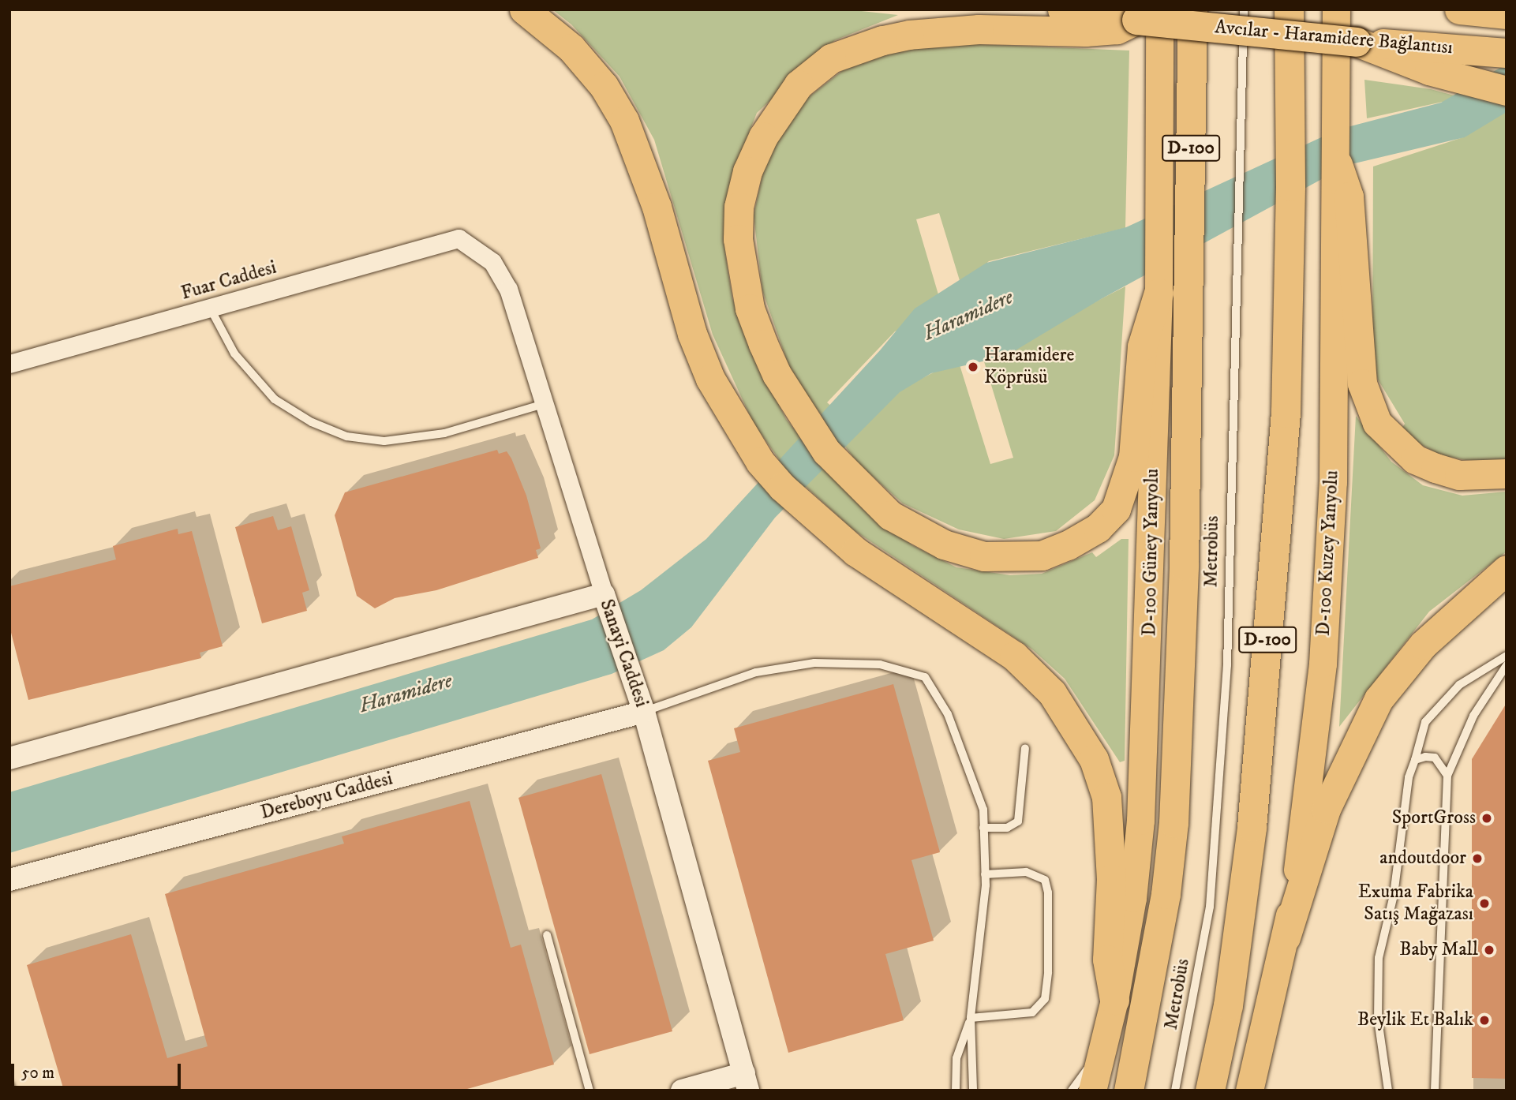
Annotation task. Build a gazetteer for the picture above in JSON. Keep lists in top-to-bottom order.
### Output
{
  "streets": {
    "highway": ["Avcılar - Haramidere Bağlantısı", "D-100"],
    "main road": ["D-100 Güney Yanyolu", "D-100 Kuzey Yanyolu"],
    "street": ["Fuar Caddesi", "Sanayi Caddesi", "Dereboyu Caddesi"],
    "lane": ["Metrobüs"]
  },
  "crossings": [
    ["Avcılar - Haramidere Bağlantısı", "D-100 Güney Yanyolu"],
    ["Fuar Caddesi", "Sanayi Caddesi"],
    ["Sanayi Caddesi", "Dereboyu Caddesi"]
  ],
  "water": ["Haramidere"],
  "places": [
    "Haramidere Köprüsü",
    "SportGross",
    "andoutdoor",
    "Exuma Fabrika Satış Mağazası",
    "Baby Mall",
    "Beylik Et Balık"
  ],
  "scale_bar": "50 m"
}
